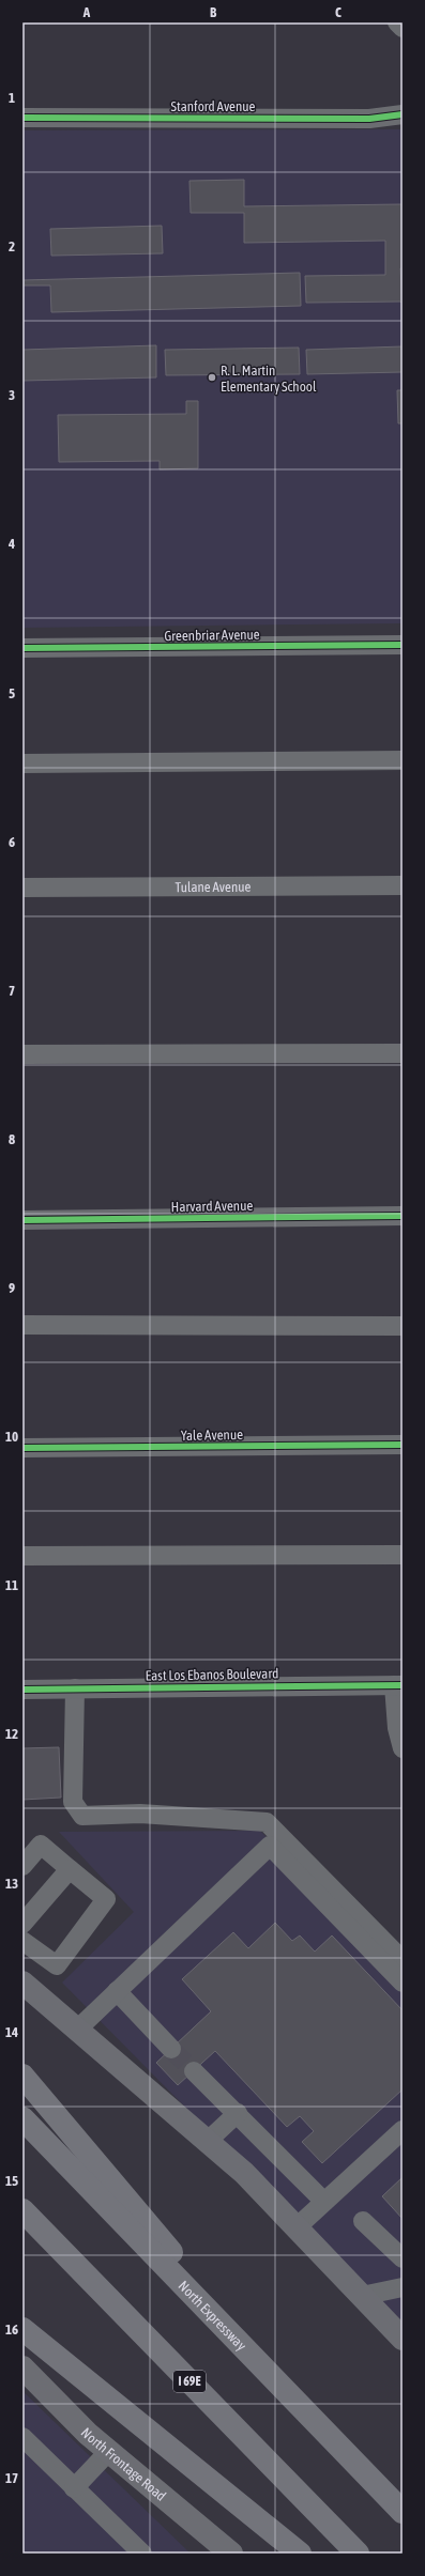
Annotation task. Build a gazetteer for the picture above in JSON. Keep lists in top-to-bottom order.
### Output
{
  "streets": {
    "highway": ["North Expressway", "I 69E"],
    "main road": ["North Frontage Road"],
    "street": [
      "Stanford Avenue",
      "Greenbriar Avenue",
      "Tulane Avenue",
      "Harvard Avenue",
      "Yale Avenue",
      "East Los Ebanos Boulevard"
    ]
  },
  "places": ["R. L. Martin Elementary School"],
  "grid": {
    "columns": ["A", "B", "C"],
    "rows": [
      "1",
      "2",
      "3",
      "4",
      "5",
      "6",
      "7",
      "8",
      "9",
      "10",
      "11",
      "12",
      "13",
      "14",
      "15",
      "16",
      "17"
    ]
  }
}
